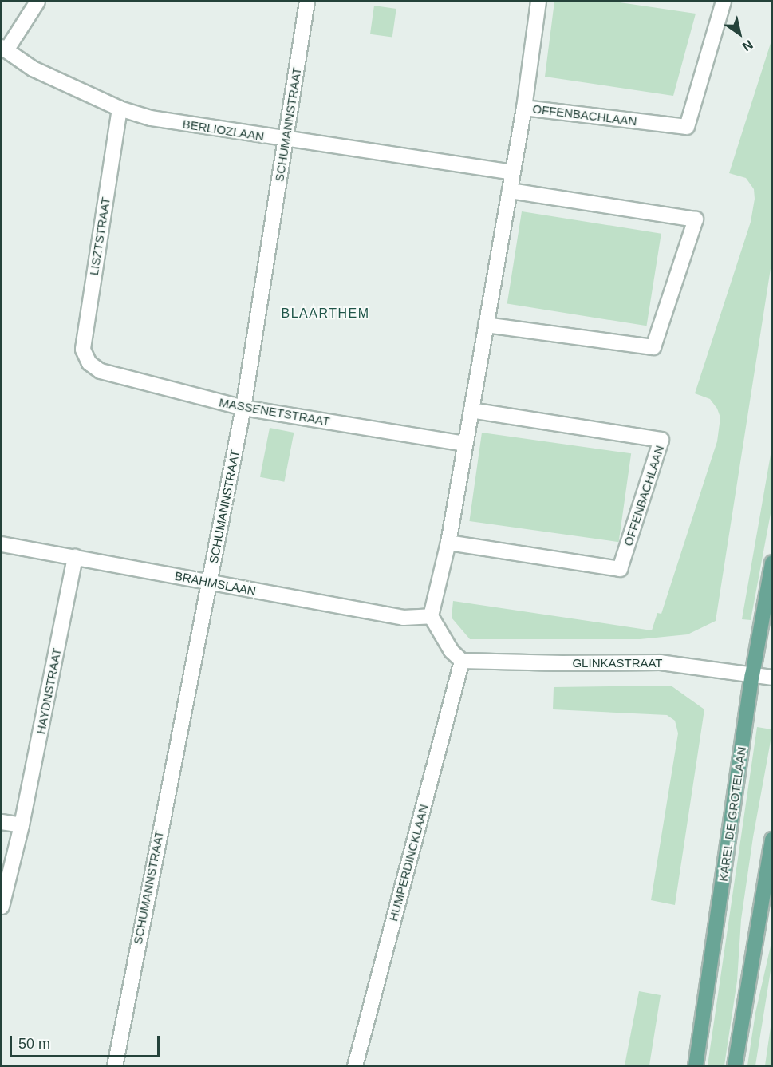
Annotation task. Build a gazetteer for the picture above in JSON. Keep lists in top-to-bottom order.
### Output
{
  "streets": {
    "main road": ["KAREL DE GROTELAAN"],
    "street": [
      "OFFENBACHLAAN",
      "SCHUMANNSTRAAT",
      "BERLIOZLAAN",
      "LISZTSTRAAT",
      "MASSENETSTRAAT",
      "BRAHMSLAAN",
      "GLINKASTRAAT",
      "HAYDNSTRAAT",
      "HUMPERDINCKLAAN"
    ]
  },
  "crossings": [
    ["OFFENBACHLAAN", "BERLIOZLAAN"],
    ["OFFENBACHLAAN", "MASSENETSTRAAT"],
    ["OFFENBACHLAAN", "BRAHMSLAAN"],
    ["SCHUMANNSTRAAT", "BERLIOZLAAN"],
    ["SCHUMANNSTRAAT", "MASSENETSTRAAT"],
    ["SCHUMANNSTRAAT", "BRAHMSLAAN"],
    ["BERLIOZLAAN", "LISZTSTRAAT"],
    ["LISZTSTRAAT", "MASSENETSTRAAT"],
    ["BRAHMSLAAN", "HAYDNSTRAAT"],
    ["GLINKASTRAAT", "KAREL DE GROTELAAN"],
    ["GLINKASTRAAT", "HUMPERDINCKLAAN"]
  ],
  "districts": ["BLAARTHEM"],
  "scale_bar": "50 m",
  "north": "bottom right"
}
